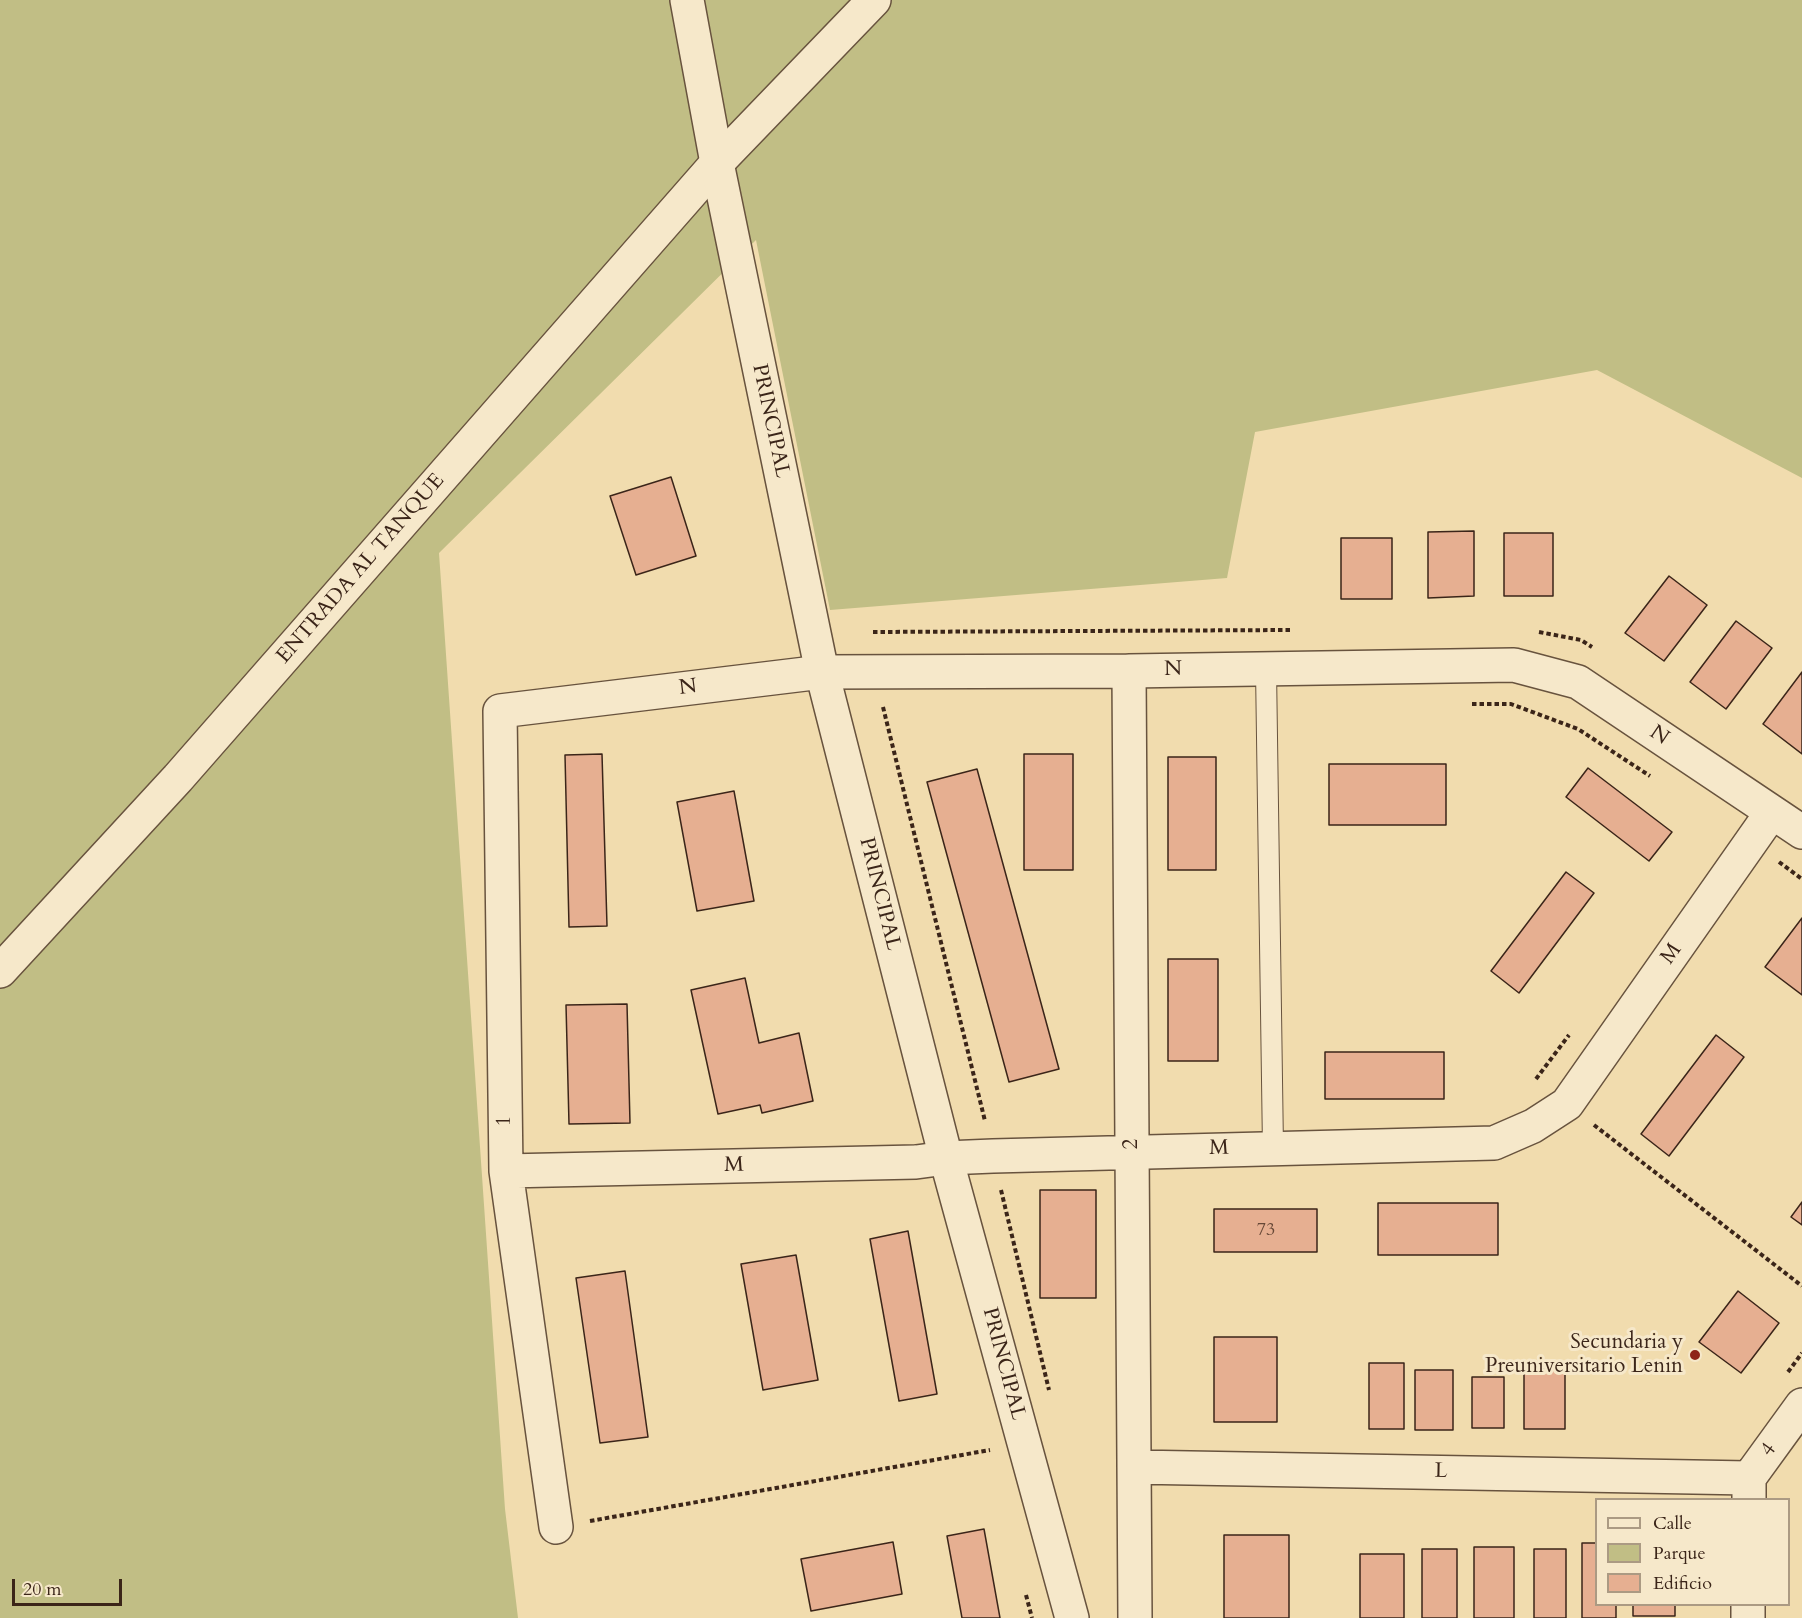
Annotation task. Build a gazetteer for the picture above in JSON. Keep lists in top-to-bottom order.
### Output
{
  "streets": {
    "street": [
      "PRINCIPAL",
      "ENTRADA AL TANQUE",
      "N",
      "M",
      "1",
      "2",
      "4",
      "L"
    ]
  },
  "crossings": [
    ["PRINCIPAL", "ENTRADA AL TANQUE"],
    ["PRINCIPAL", "N"],
    ["PRINCIPAL", "M"],
    ["N", "M"],
    ["N", "1"],
    ["N", "2"],
    ["M", "1"],
    ["M", "2"],
    ["2", "L"],
    ["4", "L"]
  ],
  "places": ["Secundaria y Preuniversitario Lenin"],
  "house_numbers": ["73"],
  "legend": ["Calle", "Parque", "Edificio"],
  "scale_bar": "20 m"
}
